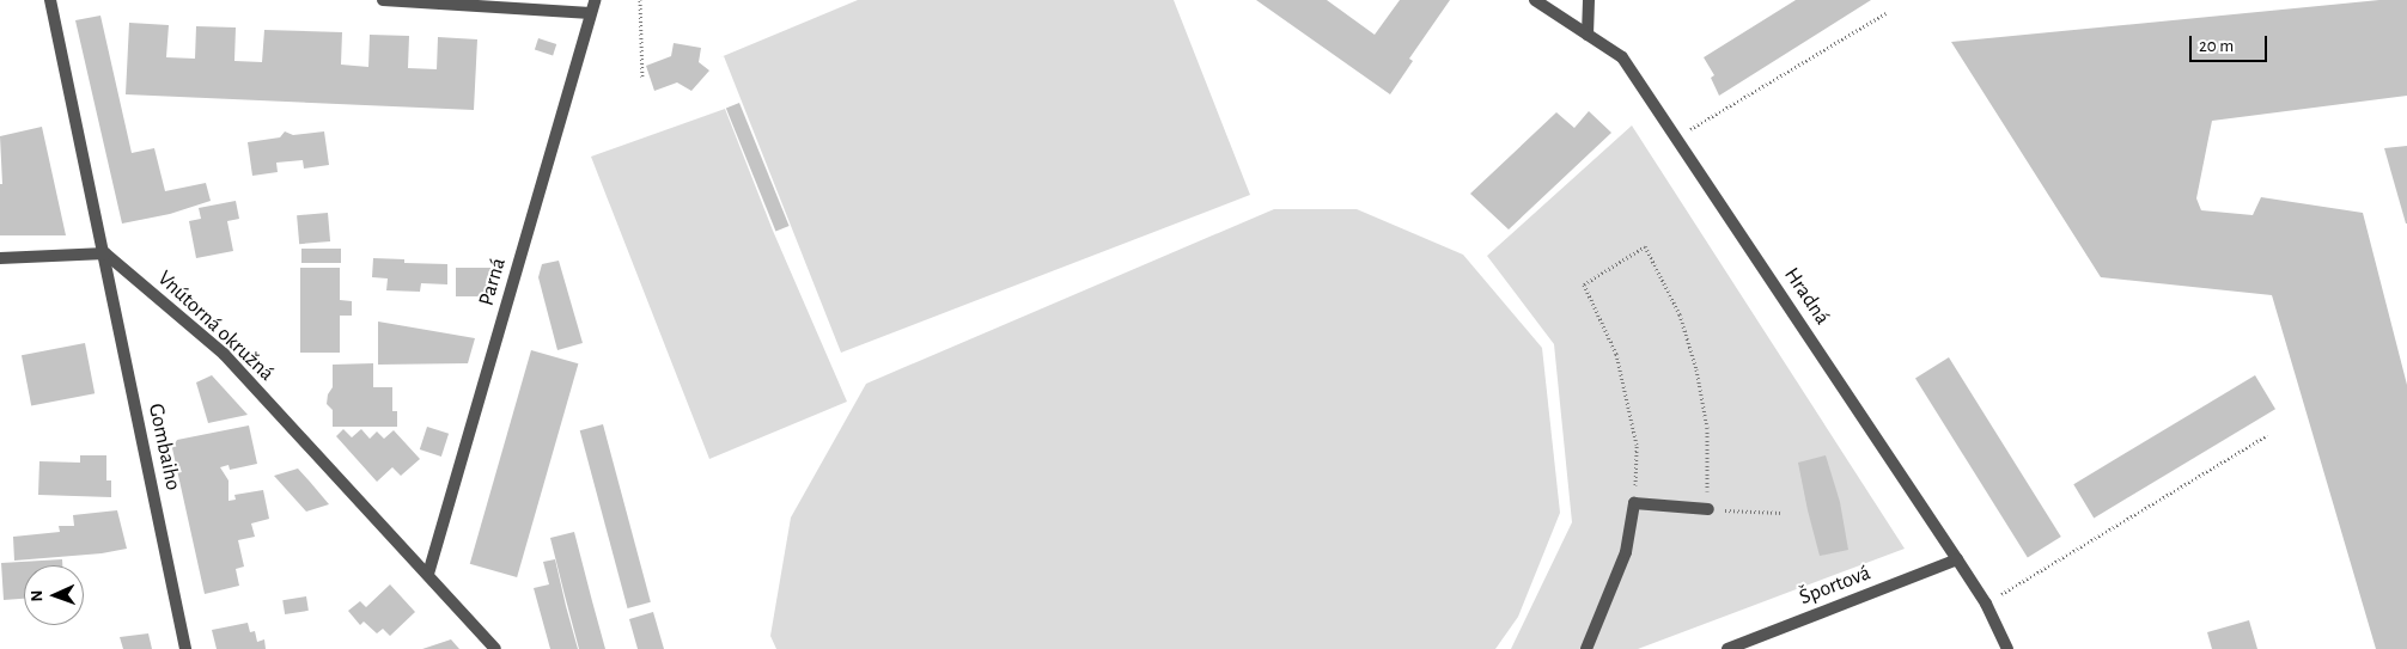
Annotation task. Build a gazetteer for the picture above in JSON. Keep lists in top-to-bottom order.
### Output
{
  "streets": {
    "street": [
      "Parná",
      "Hradná",
      "Vnútorná okružná",
      "Gombaiho",
      "Športová"
    ]
  },
  "crossings": [
    ["Parná", "Vnútorná okružná"],
    ["Hradná", "Športová"],
    ["Vnútorná okružná", "Gombaiho"]
  ],
  "scale_bar": "20 m",
  "north": "left"
}
